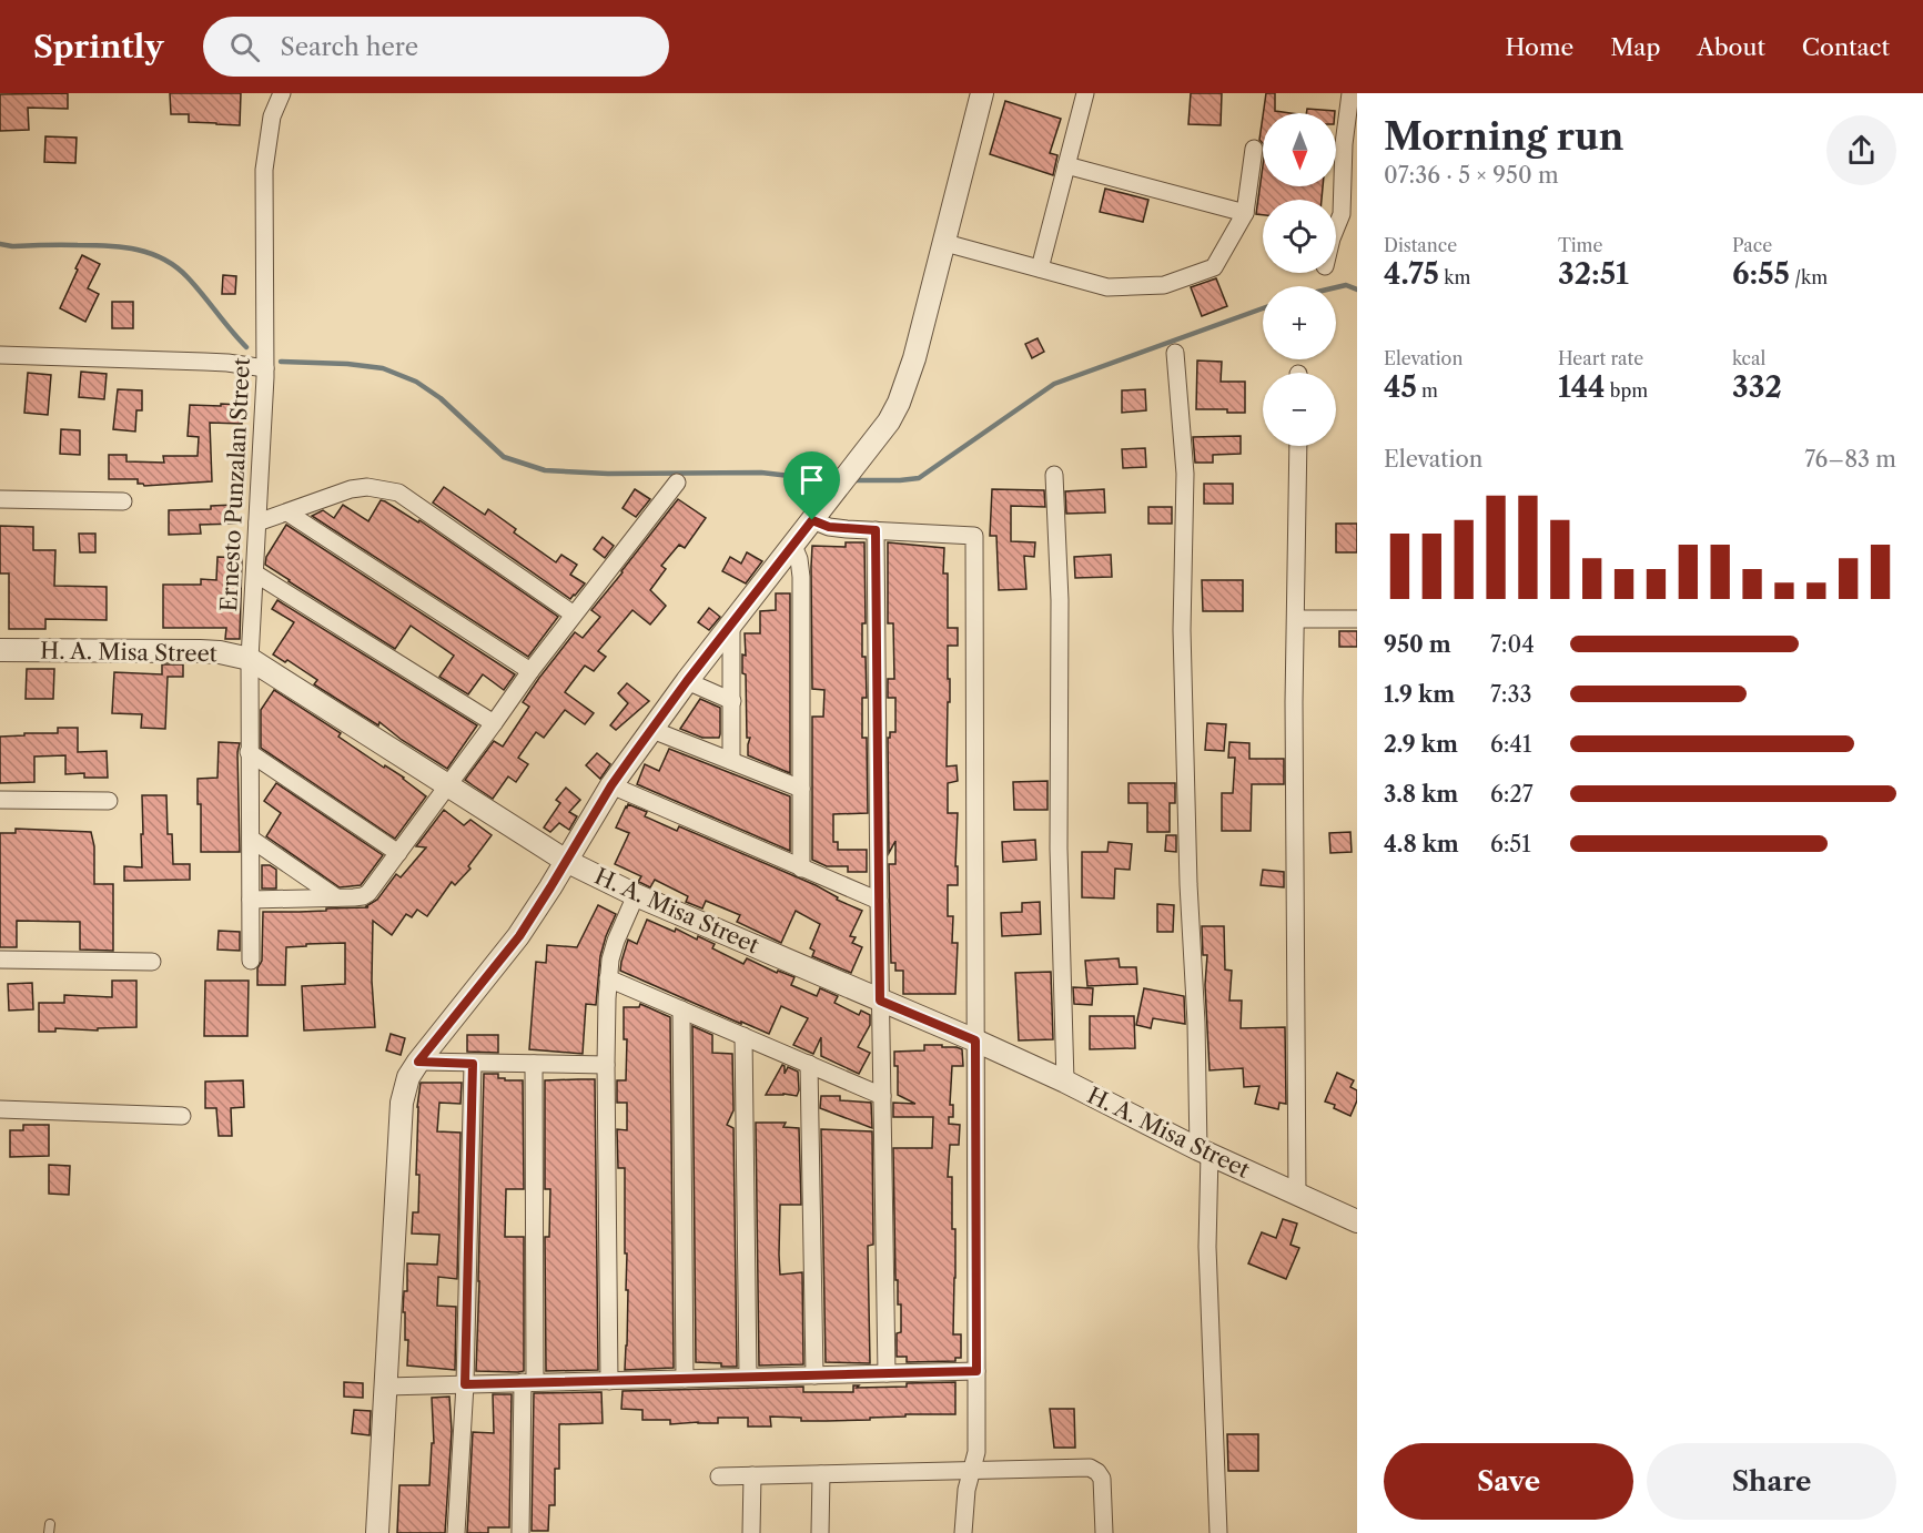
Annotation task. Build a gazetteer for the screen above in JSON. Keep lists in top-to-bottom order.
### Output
{
  "streets": {
    "street": ["Ernesto Punzalan Street", "H. A. Misa Street"]
  },
  "crossings": [
    ["Ernesto Punzalan Street", "H. A. Misa Street"]
  ],
  "north": "bottom",
  "page": {
    "header": "Sprintly",
    "search": "Search here",
    "nav": [
      "Home",
      "Map",
      "About",
      "Contact"
    ],
    "heading": ["Morning run", "07:36 · 5 × 950 m"],
    "map_buttons": ["+", "−"],
    "stats": [
      ["Distance", "4.75 km"],
      ["Time", "32:51"],
      ["Pace", "6:55 /km"],
      ["Elevation", "45 m"],
      ["Heart rate", "144 bpm"],
      ["kcal", "332"]
    ],
    "chart": ["Elevation", "76–83 m"],
    "list": [
      {
        "name": "950 m",
        "note": "7:04"
      },
      {
        "name": "1.9 km",
        "note": "7:33"
      },
      {
        "name": "2.9 km",
        "note": "6:41"
      },
      {
        "name": "3.8 km",
        "note": "6:27"
      },
      {
        "name": "4.8 km",
        "note": "6:51"
      }
    ],
    "buttons": ["Save", "Share"]
  }
}
